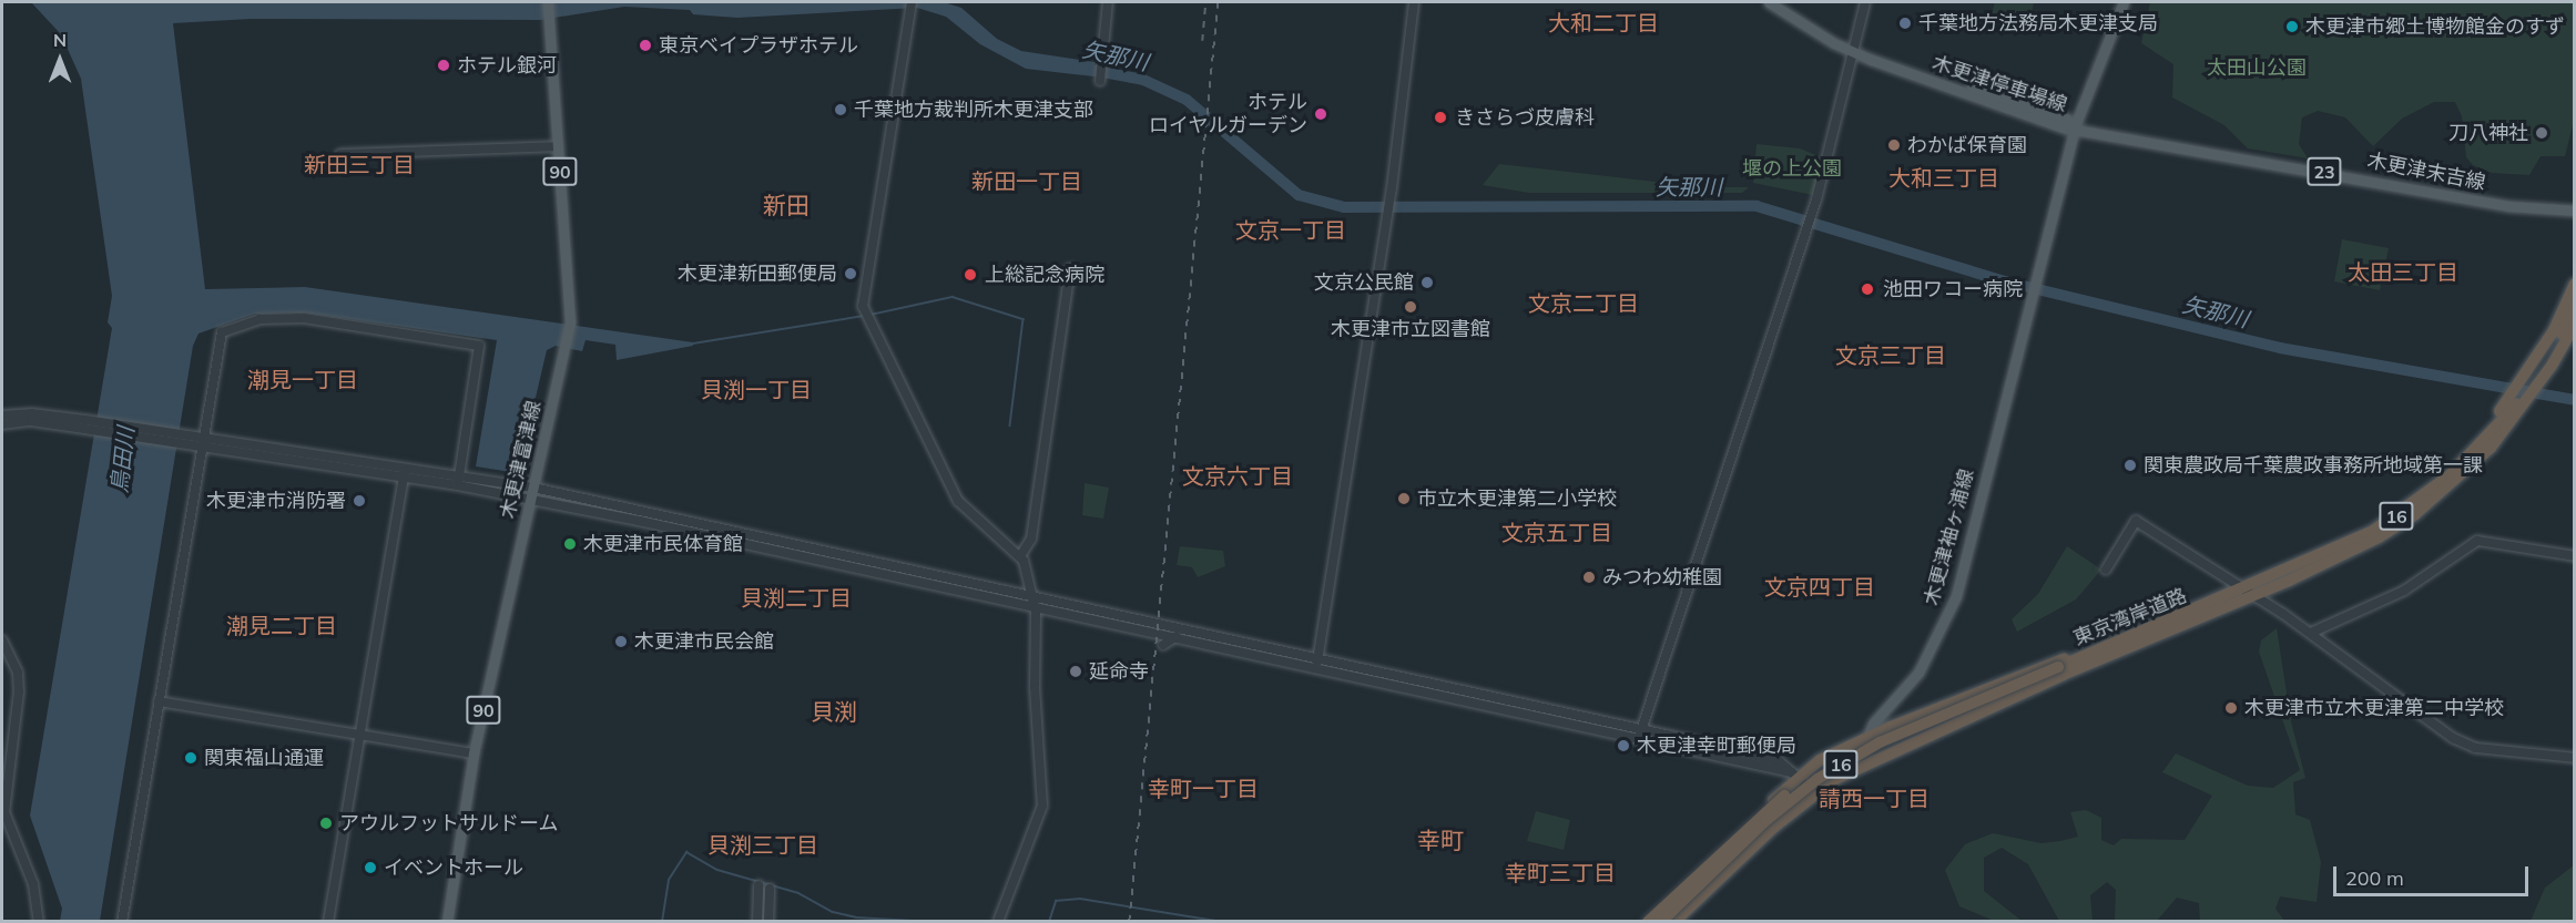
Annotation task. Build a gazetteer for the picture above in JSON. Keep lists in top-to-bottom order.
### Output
{
  "streets": {
    "highway": ["16", "東京湾岸道路"],
    "main road": [
      "木更津停車場線",
      "90",
      "23",
      "木更津末吉線",
      "木更津富津線",
      "木更津袖ヶ浦線"
    ]
  },
  "crossings": [
    ["木更津停車場線", "木更津末吉線"],
    ["木更津停車場線", "木更津袖ヶ浦線"],
    ["木更津末吉線", "木更津袖ヶ浦線"],
    ["16", "木更津袖ヶ浦線"],
    ["16", "東京湾岸道路"]
  ],
  "districts": [
    "大和二丁目",
    "新田三丁目",
    "大和三丁目",
    "新田一丁目",
    "新田",
    "文京一丁目",
    "太田三丁目",
    "文京二丁目",
    "文京三丁目",
    "潮見一丁目",
    "貝渕一丁目",
    "文京六丁目",
    "文京五丁目",
    "文京四丁目",
    "貝渕二丁目",
    "潮見二丁目",
    "貝渕",
    "幸町一丁目",
    "請西一丁目",
    "幸町",
    "貝渕三丁目",
    "幸町三丁目"
  ],
  "water": ["矢那川", "鳥田川"],
  "parks": ["太田山公園", "堰の上公園"],
  "places": [
    "千葉地方法務局木更津支局",
    "木更津市郷土博物館金のすず",
    "東京ベイプラザホテル",
    "ホテル銀河",
    "千葉地方裁判所木更津支部",
    "ホテル ロイヤルガーデン",
    "きさらづ皮膚科",
    "刀八神社",
    "わかば保育園",
    "木更津新田郵便局",
    "上総記念病院",
    "文京公民館",
    "池田ワコー病院",
    "木更津市立図書館",
    "関東農政局千葉農政事務所地域第一課",
    "市立木更津第二小学校",
    "木更津市消防署",
    "木更津市民体育館",
    "みつわ幼稚園",
    "木更津市民会館",
    "延命寺",
    "木更津市立木更津第二中学校",
    "木更津幸町郵便局",
    "関東福山通運",
    "アウルフットサルドーム",
    "イベントホール"
  ],
  "scale_bar": "200 m",
  "north": "top"
}
